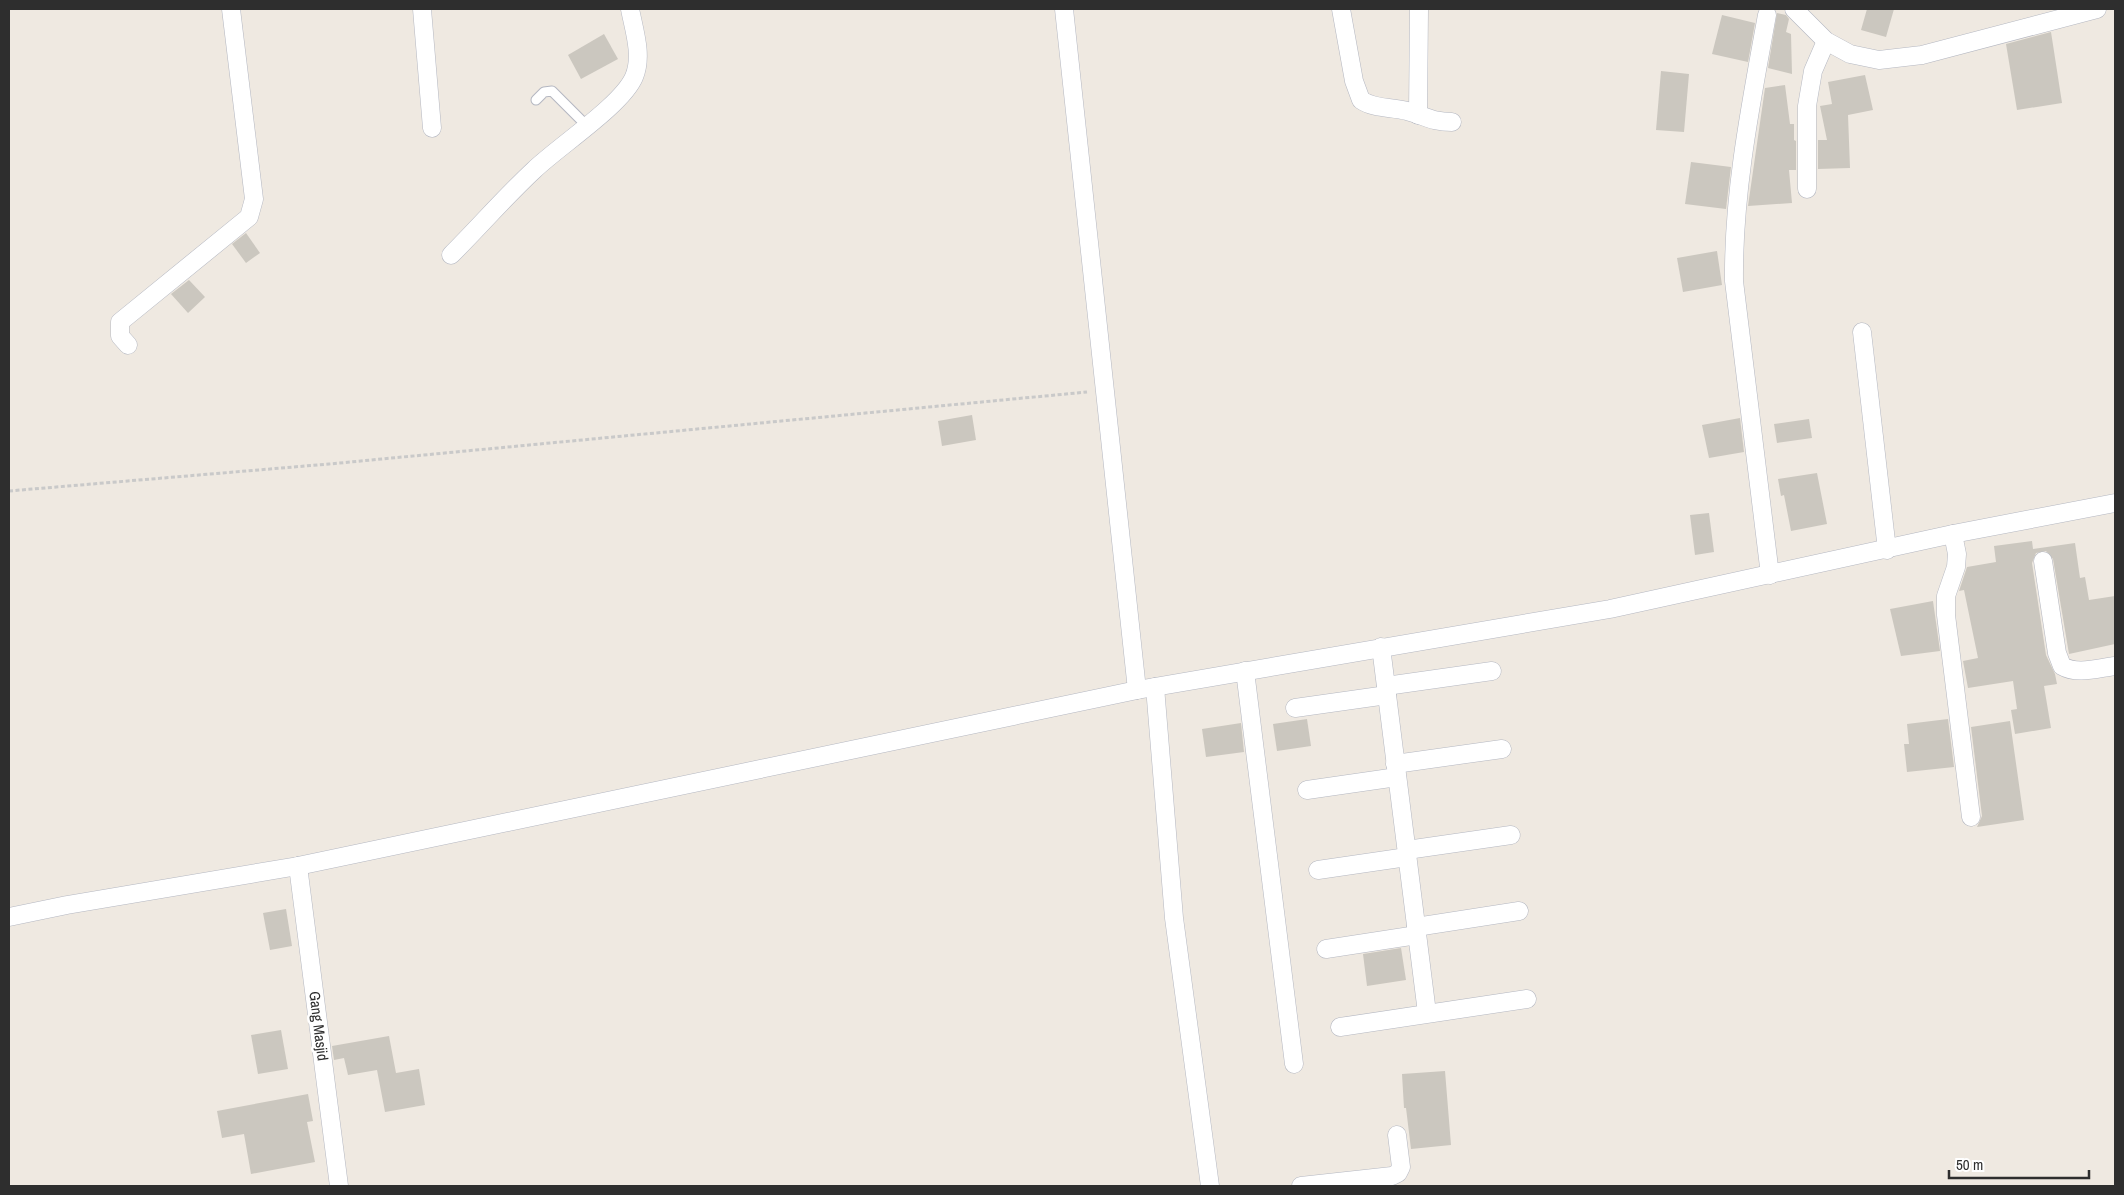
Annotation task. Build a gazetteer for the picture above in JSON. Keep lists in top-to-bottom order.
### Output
{
  "streets": {
    "street": ["Gang Masjid"]
  },
  "scale_bar": "50 m"
}
